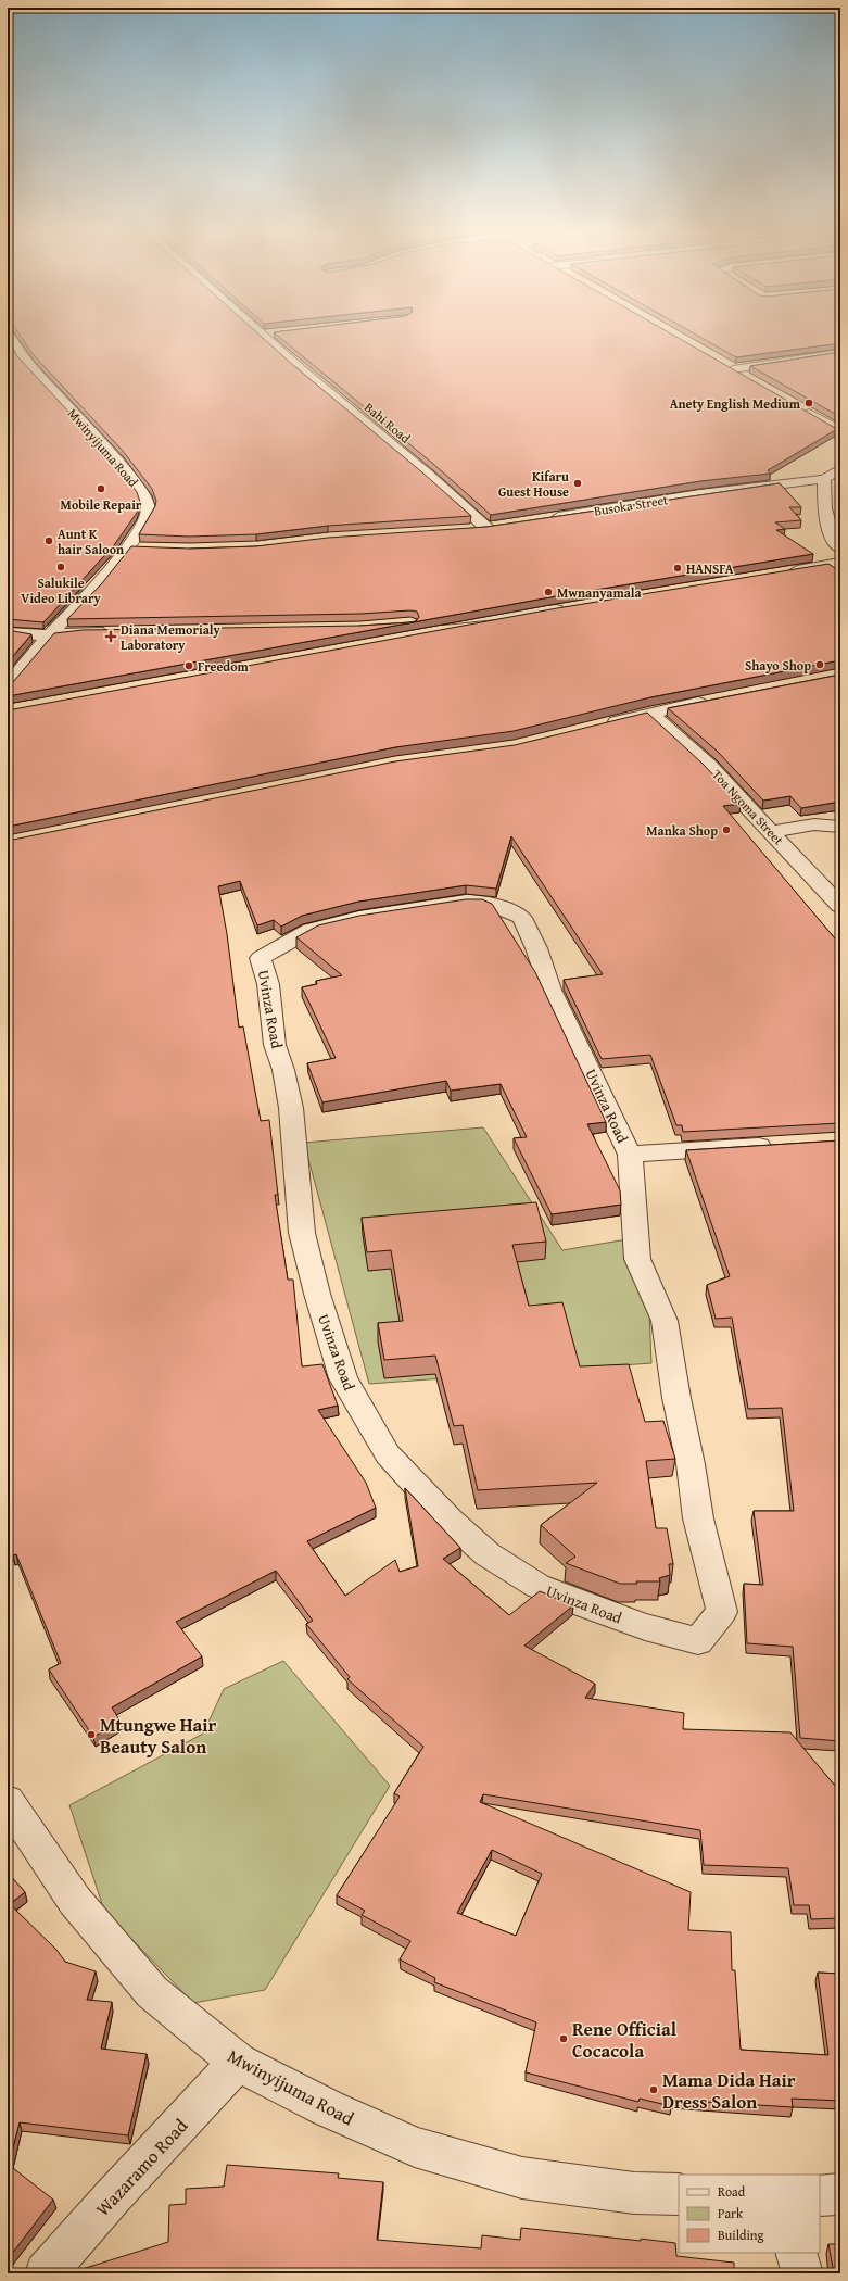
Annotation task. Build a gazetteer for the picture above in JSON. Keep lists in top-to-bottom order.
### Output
{
  "streets": {
    "street": [
      "Bahi Road",
      "Mwinyijuma Road",
      "Busoka Street",
      "Toa Ngoma Street",
      "Uvinza Road",
      "Wazaramo Road"
    ]
  },
  "crossings": [
    ["Mwinyijuma Road", "Wazaramo Road"]
  ],
  "places": {
    "other": [
      "Anety English Medium",
      "Kifaru Guest House",
      "Mobile Repair",
      "Aunt K hair Saloon",
      "Salukile Video Library",
      "HANSFA",
      "Mwnanyamala",
      "Shayo Shop",
      "Freedom",
      "Manka Shop",
      "Mtungwe Hair Beauty Salon",
      "Rene Official Cocacola",
      "Mama Dida Hair Dress Salon"
    ],
    "health": ["Diana Memorialy Laboratory"]
  },
  "legend": ["Road", "Park", "Building"]
}
